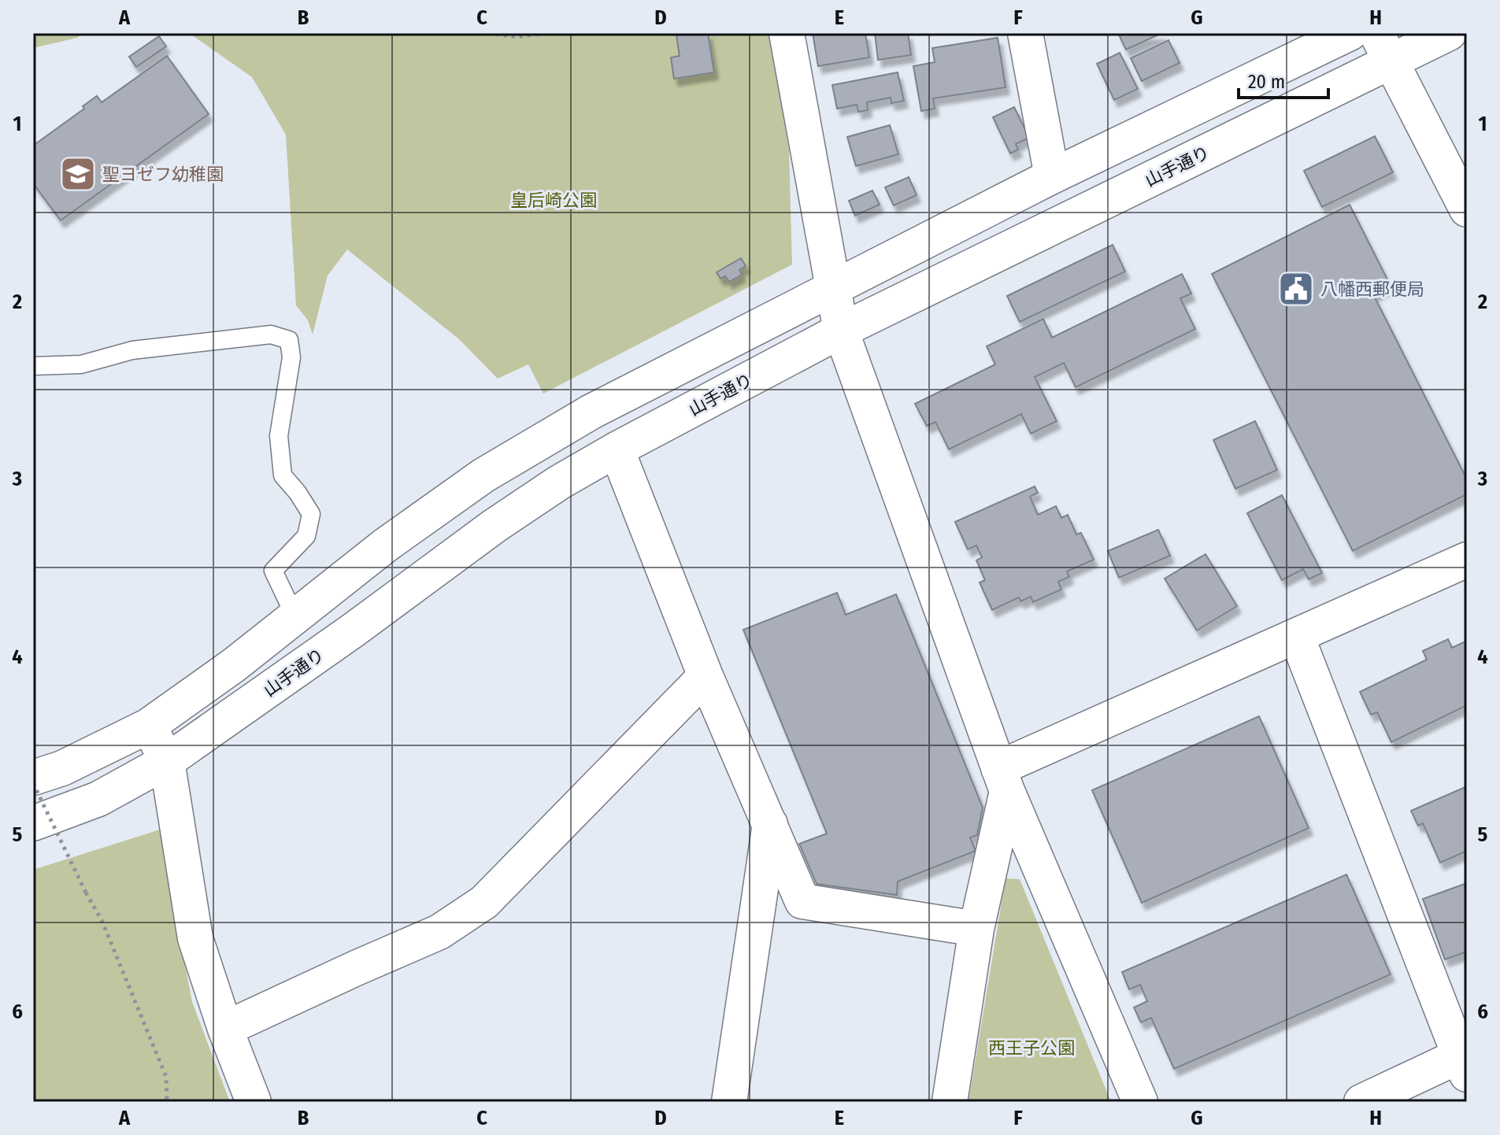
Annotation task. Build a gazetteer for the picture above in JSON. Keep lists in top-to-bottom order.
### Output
{
  "streets": {
    "street": ["山手通り"]
  },
  "parks": ["皇后崎公園", "西王子公園"],
  "places": {
    "school or university": ["聖ヨゼフ幼稚園"],
    "public building": ["八幡西郵便局"]
  },
  "scale_bar": "20 m",
  "grid": {
    "columns": [
      "A",
      "B",
      "C",
      "D",
      "E",
      "F",
      "G",
      "H"
    ],
    "rows": [
      "1",
      "2",
      "3",
      "4",
      "5",
      "6"
    ]
  }
}
